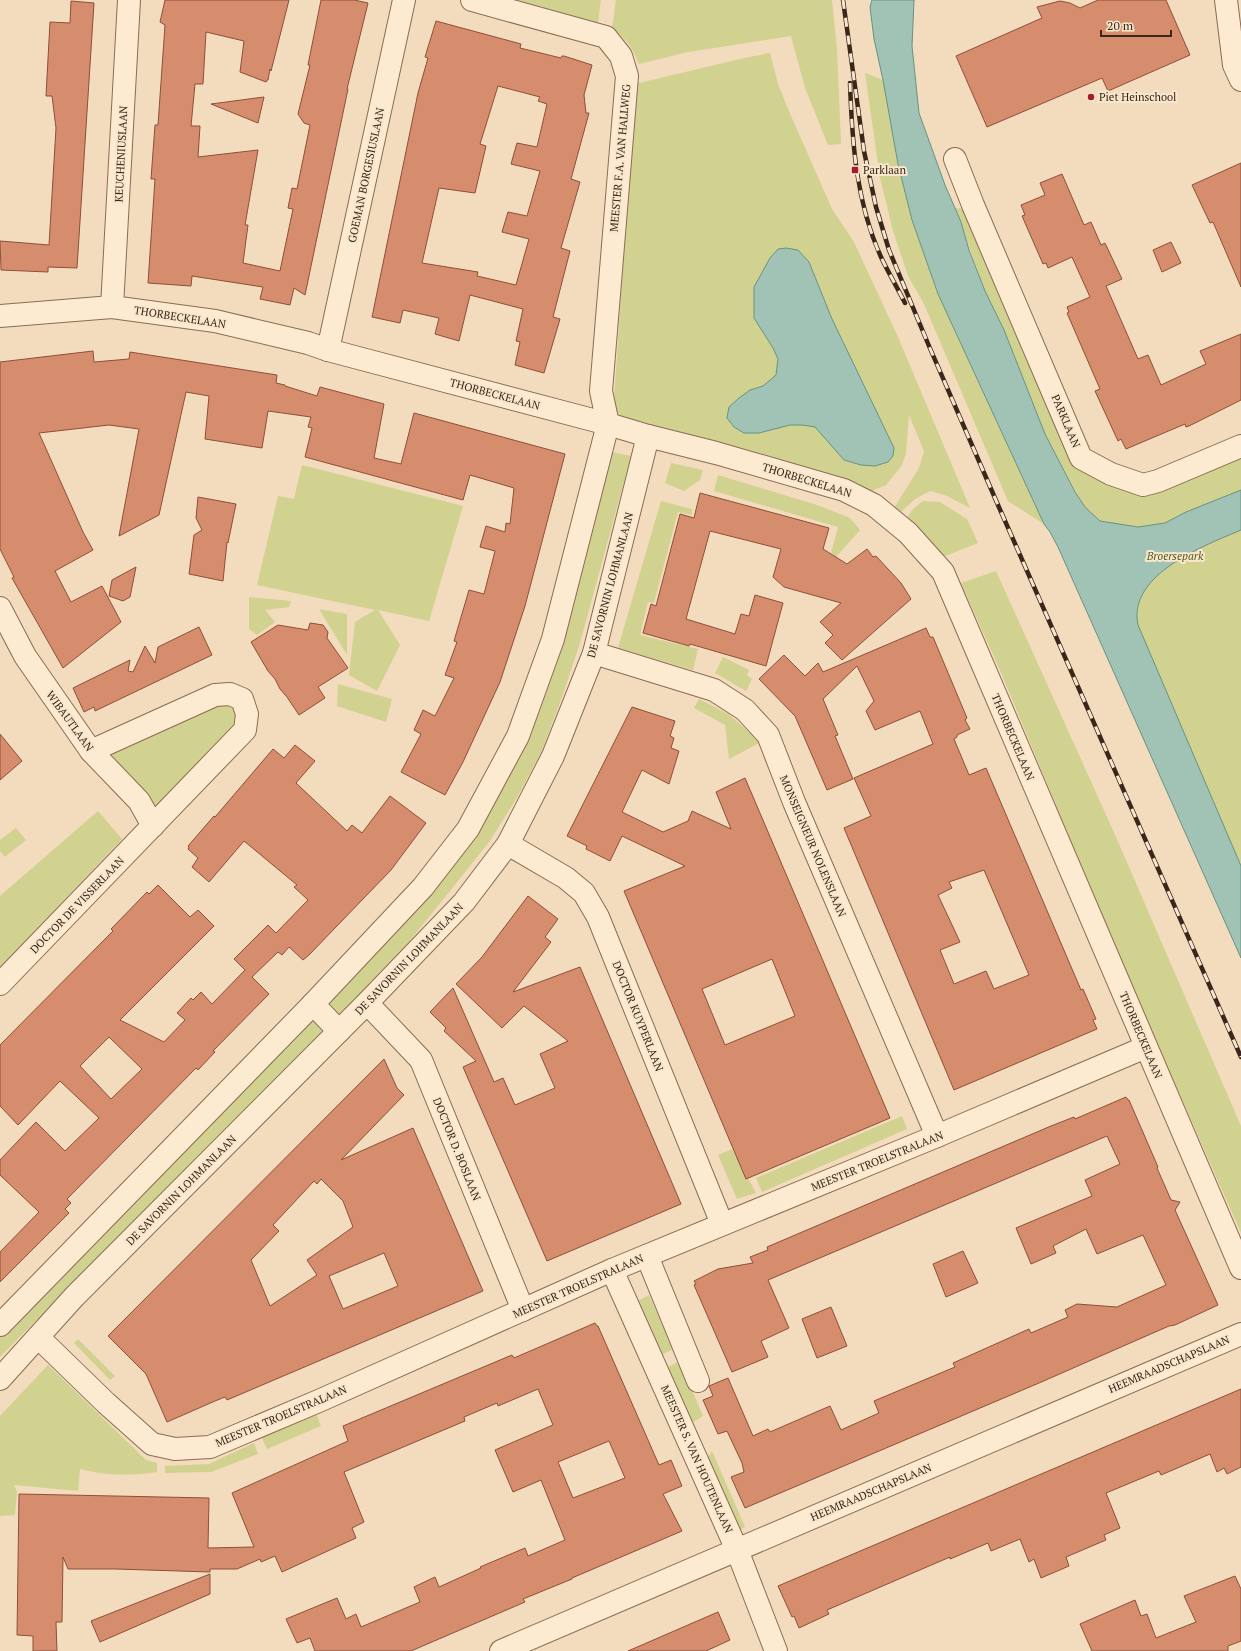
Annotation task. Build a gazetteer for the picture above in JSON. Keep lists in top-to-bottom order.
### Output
{
  "streets": {
    "street": [
      "KEUCHENIUSLAAN",
      "MEESTER F.A. VAN HALLWEG",
      "GOEMAN BORGESIUSLAAN",
      "THORBECKELAAN",
      "PARKLAAN",
      "DE SAVORNIN LOHMANLAAN",
      "WIBAUTLAAN",
      "MONSEIGNEUR NOLENSLAAN",
      "DOCTOR DE VISSERLAAN",
      "DOCTOR KUYPERLAAN",
      "DOCTOR D. BOSLAAN",
      "MEESTER TROELSTRALAAN",
      "HEEMRAADSCHAPSLAAN",
      "MEESTER S. VAN HOUTENLAAN"
    ]
  },
  "crossings": [
    ["KEUCHENIUSLAAN", "THORBECKELAAN"],
    ["MEESTER F.A. VAN HALLWEG", "THORBECKELAAN"],
    ["GOEMAN BORGESIUSLAAN", "THORBECKELAAN"],
    ["THORBECKELAAN", "DE SAVORNIN LOHMANLAAN"],
    ["THORBECKELAAN", "MEESTER TROELSTRALAAN"],
    ["DE SAVORNIN LOHMANLAAN", "MONSEIGNEUR NOLENSLAAN"],
    ["DE SAVORNIN LOHMANLAAN", "DOCTOR KUYPERLAAN"],
    ["DE SAVORNIN LOHMANLAAN", "DOCTOR D. BOSLAAN"],
    ["DE SAVORNIN LOHMANLAAN", "MEESTER TROELSTRALAAN"],
    ["WIBAUTLAAN", "DOCTOR DE VISSERLAAN"],
    ["MONSEIGNEUR NOLENSLAAN", "MEESTER TROELSTRALAAN"],
    ["DOCTOR KUYPERLAAN", "MEESTER TROELSTRALAAN"],
    ["DOCTOR D. BOSLAAN", "MEESTER TROELSTRALAAN"],
    ["MEESTER TROELSTRALAAN", "MEESTER S. VAN HOUTENLAAN"],
    ["HEEMRAADSCHAPSLAAN", "MEESTER S. VAN HOUTENLAAN"]
  ],
  "parks": ["Broersepark"],
  "places": {
    "other": ["Piet Heinschool"],
    "transit": ["Parklaan"]
  },
  "scale_bar": "20 m"
}
